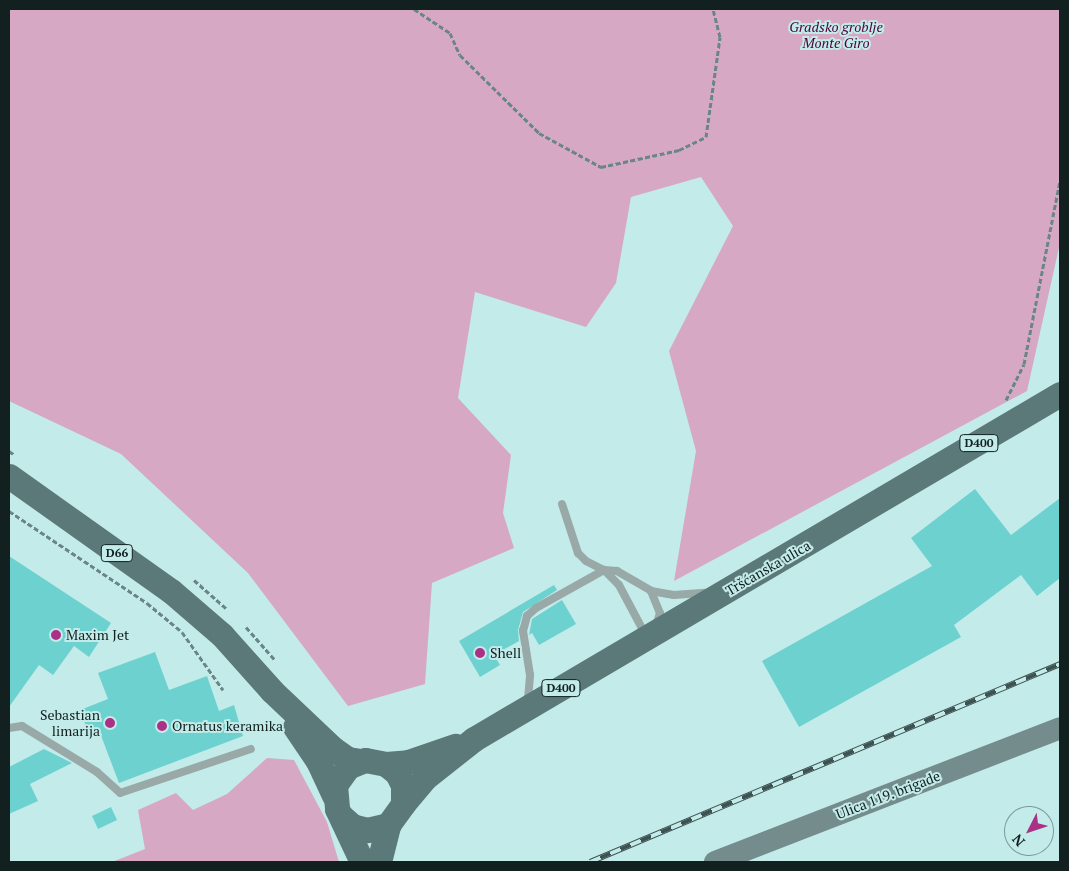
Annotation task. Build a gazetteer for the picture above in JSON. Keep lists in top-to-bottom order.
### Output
{
  "streets": {
    "main road": [
      "D400",
      "D66",
      "Tršćanska ulica",
      "Ulica 119. brigade"
    ]
  },
  "crossings": [
    ["D400", "D66"],
    ["D400", "Tršćanska ulica"]
  ],
  "parks": ["Gradsko groblje Monte Giro"],
  "places": [
    "Maxim Jet",
    "Shell",
    "Sebastian limarija",
    "Ornatus keramika"
  ],
  "north": "bottom left"
}
